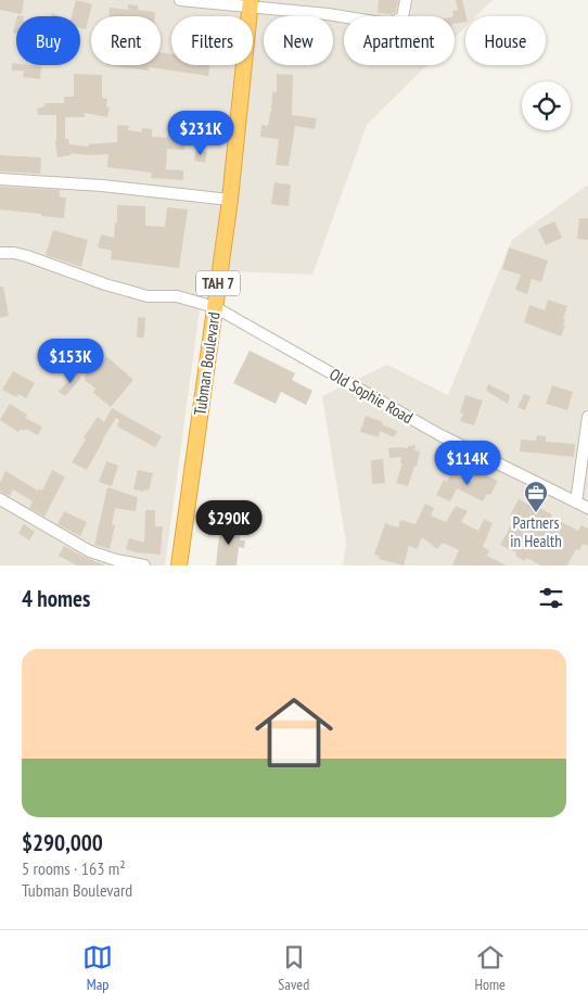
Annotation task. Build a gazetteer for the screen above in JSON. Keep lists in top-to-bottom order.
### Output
{
  "streets": {
    "highway": ["TAH 7", "Tubman Boulevard"],
    "street": ["Old Sophie Road"]
  },
  "crossings": [
    ["Tubman Boulevard", "Old Sophie Road"]
  ],
  "places": {
    "office": ["Partners in Health"]
  },
  "page": {
    "chip": [
      "Buy",
      "Rent",
      "Filters",
      "New",
      "Apartment",
      "House"
    ],
    "price": [
      "$231K",
      "$153K",
      "$114K",
      "$290K"
    ],
    "heading": "4 homes",
    "list": [
      {
        "name": "$290,000",
        "note": "5 rooms · 163 m² · Tubman Boulevard"
      }
    ],
    "tabs": ["Map", "Saved", "Home"]
  }
}
